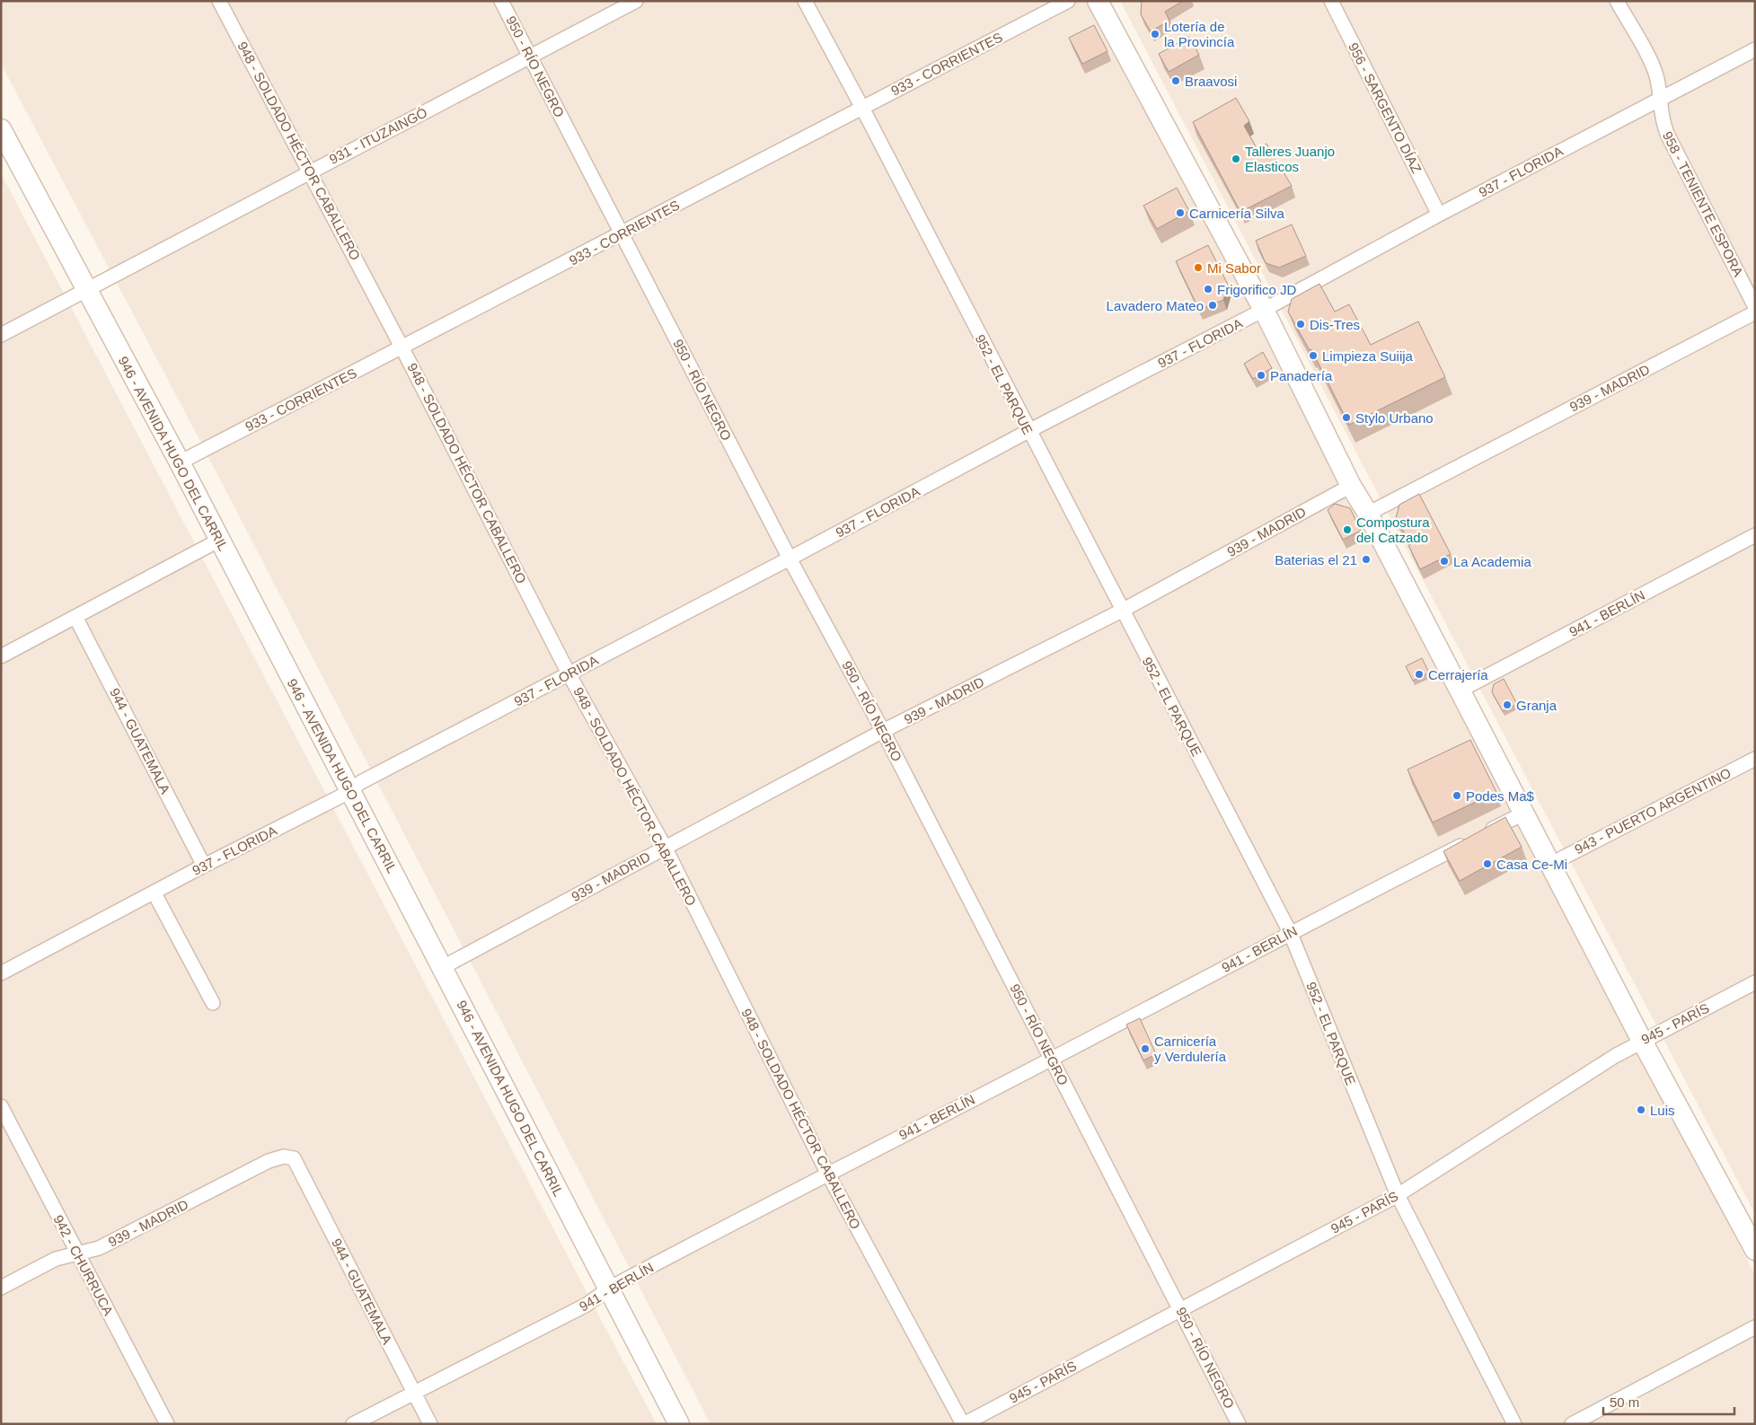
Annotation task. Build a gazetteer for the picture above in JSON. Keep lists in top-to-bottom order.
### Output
{
  "streets": {
    "main road": ["946 - AVENIDA HUGO DEL CARRIL"],
    "street": [
      "933 - CORRIENTES",
      "950 - RÍO NEGRO",
      "956 - SARGENTO DÍAZ",
      "931 - ITUZAINGÓ",
      "948 - SOLDADO HÉCTOR CABALLERO",
      "937 - FLORIDA",
      "958 - TENIENTE ESPORA",
      "952 - EL PARQUE",
      "939 - MADRID",
      "941 - BERLÍN",
      "944 - GUATEMALA",
      "943 - PUERTO ARGENTINO",
      "945 - PARÍS",
      "942 - CHURRUCA"
    ]
  },
  "crossings": [
    ["933 - CORRIENTES", "950 - RÍO NEGRO"],
    ["933 - CORRIENTES", "948 - SOLDADO HÉCTOR CABALLERO"],
    ["933 - CORRIENTES", "952 - EL PARQUE"],
    ["933 - CORRIENTES", "946 - AVENIDA HUGO DEL CARRIL"],
    ["950 - RÍO NEGRO", "931 - ITUZAINGÓ"],
    ["950 - RÍO NEGRO", "937 - FLORIDA"],
    ["950 - RÍO NEGRO", "939 - MADRID"],
    ["950 - RÍO NEGRO", "941 - BERLÍN"],
    ["950 - RÍO NEGRO", "945 - PARÍS"],
    ["956 - SARGENTO DÍAZ", "937 - FLORIDA"],
    ["931 - ITUZAINGÓ", "948 - SOLDADO HÉCTOR CABALLERO"],
    ["931 - ITUZAINGÓ", "946 - AVENIDA HUGO DEL CARRIL"],
    ["948 - SOLDADO HÉCTOR CABALLERO", "937 - FLORIDA"],
    ["948 - SOLDADO HÉCTOR CABALLERO", "939 - MADRID"],
    ["948 - SOLDADO HÉCTOR CABALLERO", "941 - BERLÍN"],
    ["948 - SOLDADO HÉCTOR CABALLERO", "945 - PARÍS"],
    ["937 - FLORIDA", "958 - TENIENTE ESPORA"],
    ["937 - FLORIDA", "952 - EL PARQUE"],
    ["937 - FLORIDA", "946 - AVENIDA HUGO DEL CARRIL"],
    ["937 - FLORIDA", "944 - GUATEMALA"],
    ["952 - EL PARQUE", "939 - MADRID"],
    ["952 - EL PARQUE", "941 - BERLÍN"],
    ["952 - EL PARQUE", "945 - PARÍS"],
    ["939 - MADRID", "946 - AVENIDA HUGO DEL CARRIL"],
    ["939 - MADRID", "944 - GUATEMALA"],
    ["939 - MADRID", "942 - CHURRUCA"],
    ["946 - AVENIDA HUGO DEL CARRIL", "941 - BERLÍN"],
    ["941 - BERLÍN", "944 - GUATEMALA"]
  ],
  "places": [
    "Lotería de la Provincía",
    "Braavosi",
    "Talleres Juanjo Elasticos",
    "Carnicería Silva",
    "Mi Sabor",
    "Frigorifico JD",
    "Lavadero Mateo",
    "Dis-Tres",
    "Limpieza Suiija",
    "Panadería",
    "Stylo Urbano",
    "Compostura del Catzado",
    "Baterias el 21",
    "La Academia",
    "Cerrajería",
    "Granja",
    "Podes Ma$",
    "Casa Ce-Mi",
    "Carnicería y Verdulería",
    "Luis"
  ],
  "scale_bar": "50 m"
}
